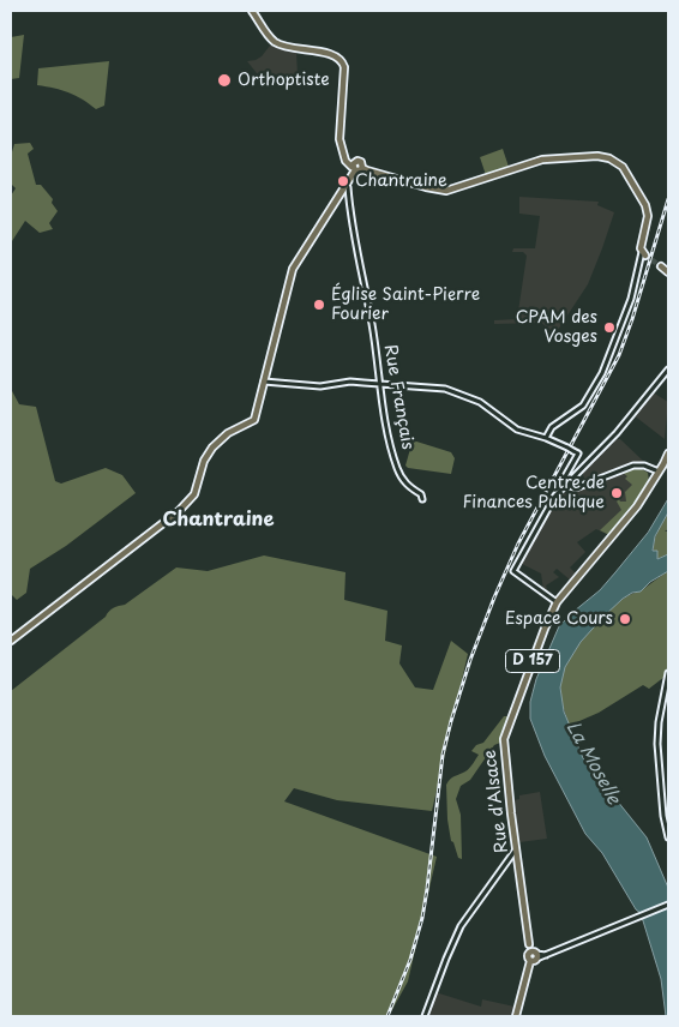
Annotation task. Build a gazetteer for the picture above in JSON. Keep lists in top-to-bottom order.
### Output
{
  "streets": {
    "main road": ["D 157", "Rue d'Alsace"],
    "street": ["Rue Français"]
  },
  "crossings": [
    ["D 157", "Rue d'Alsace"]
  ],
  "districts": ["Chantraine"],
  "water": ["La Moselle"],
  "places": [
    "Orthoptiste",
    "Chantraine",
    "Église Saint-Pierre Fourier",
    "CPAM des Vosges",
    "Centre de Finances Publique",
    "Espace Cours"
  ]
}
